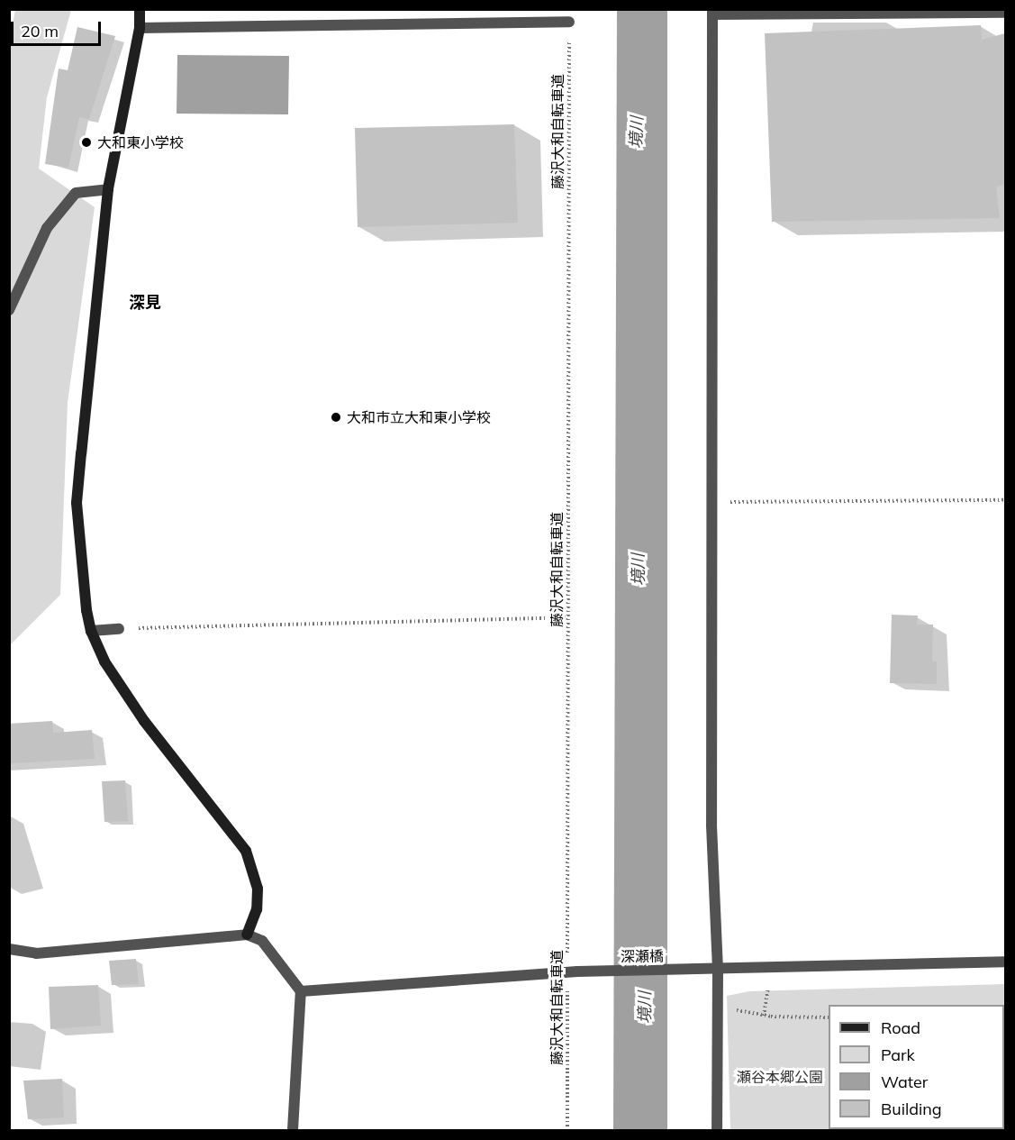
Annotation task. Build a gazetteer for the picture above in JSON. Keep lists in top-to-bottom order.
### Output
{
  "streets": {
    "street": ["深瀬橋"],
    "path": ["藤沢大和自転車道"]
  },
  "crossings": [
    ["藤沢大和自転車道", "深瀬橋"]
  ],
  "districts": ["深見"],
  "water": ["境川"],
  "parks": ["瀬谷本郷公園"],
  "places": ["大和東小学校", "大和市立大和東小学校"],
  "legend": [
    "Road",
    "Park",
    "Water",
    "Building"
  ],
  "scale_bar": "20 m"
}
